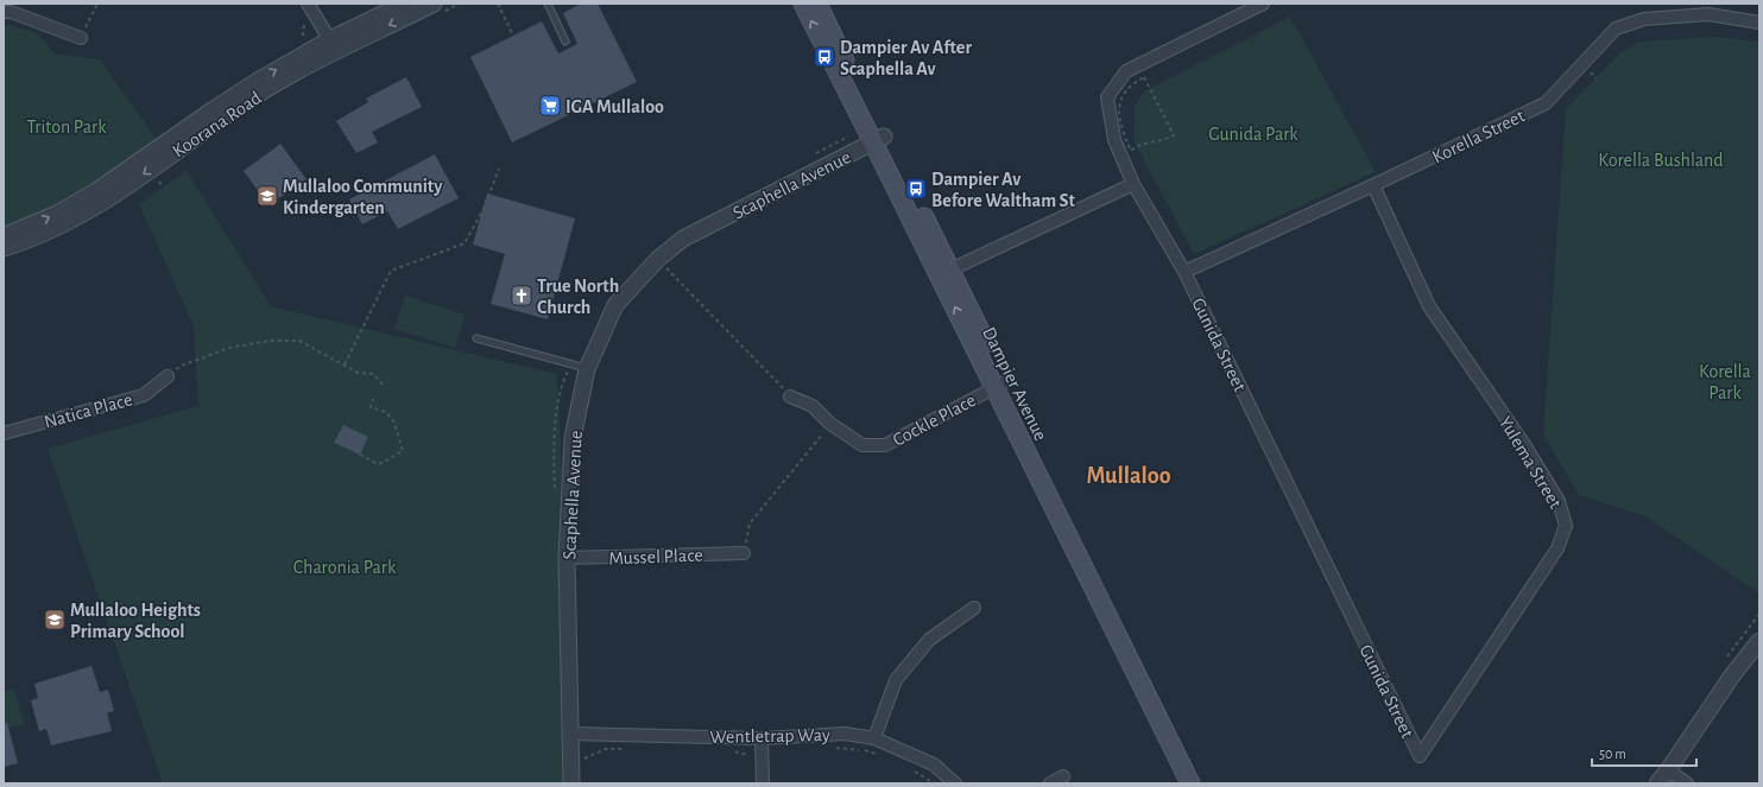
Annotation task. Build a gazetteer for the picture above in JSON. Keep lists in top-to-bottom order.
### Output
{
  "streets": {
    "main road": ["Dampier Avenue"],
    "street": [
      "Koorana Road",
      "Korella Street",
      "Scaphella Avenue",
      "Gunida Street",
      "Natica Place",
      "Cockle Place",
      "Yulema Street",
      "Mussel Place",
      "Wentletrap Way"
    ]
  },
  "crossings": [
    ["Korella Street", "Gunida Street"],
    ["Korella Street", "Yulema Street"],
    ["Scaphella Avenue", "Dampier Avenue"],
    ["Scaphella Avenue", "Mussel Place"],
    ["Scaphella Avenue", "Wentletrap Way"],
    ["Gunida Street", "Yulema Street"],
    ["Dampier Avenue", "Cockle Place"]
  ],
  "districts": ["Mullaloo"],
  "parks": [
    "Triton Park",
    "Gunida Park",
    "Korella Bushland",
    "Korella Park",
    "Charonia Park"
  ],
  "places": {
    "bus stop": ["Dampier Av After Scaphella Av", "Dampier Av Before Waltham St"],
    "supermarket": ["IGA Mullaloo"],
    "school or university": ["Mullaloo Community Kindergarten", "Mullaloo Heights Primary School"],
    "church": ["True North Church"]
  },
  "scale_bar": "50 m"
}
